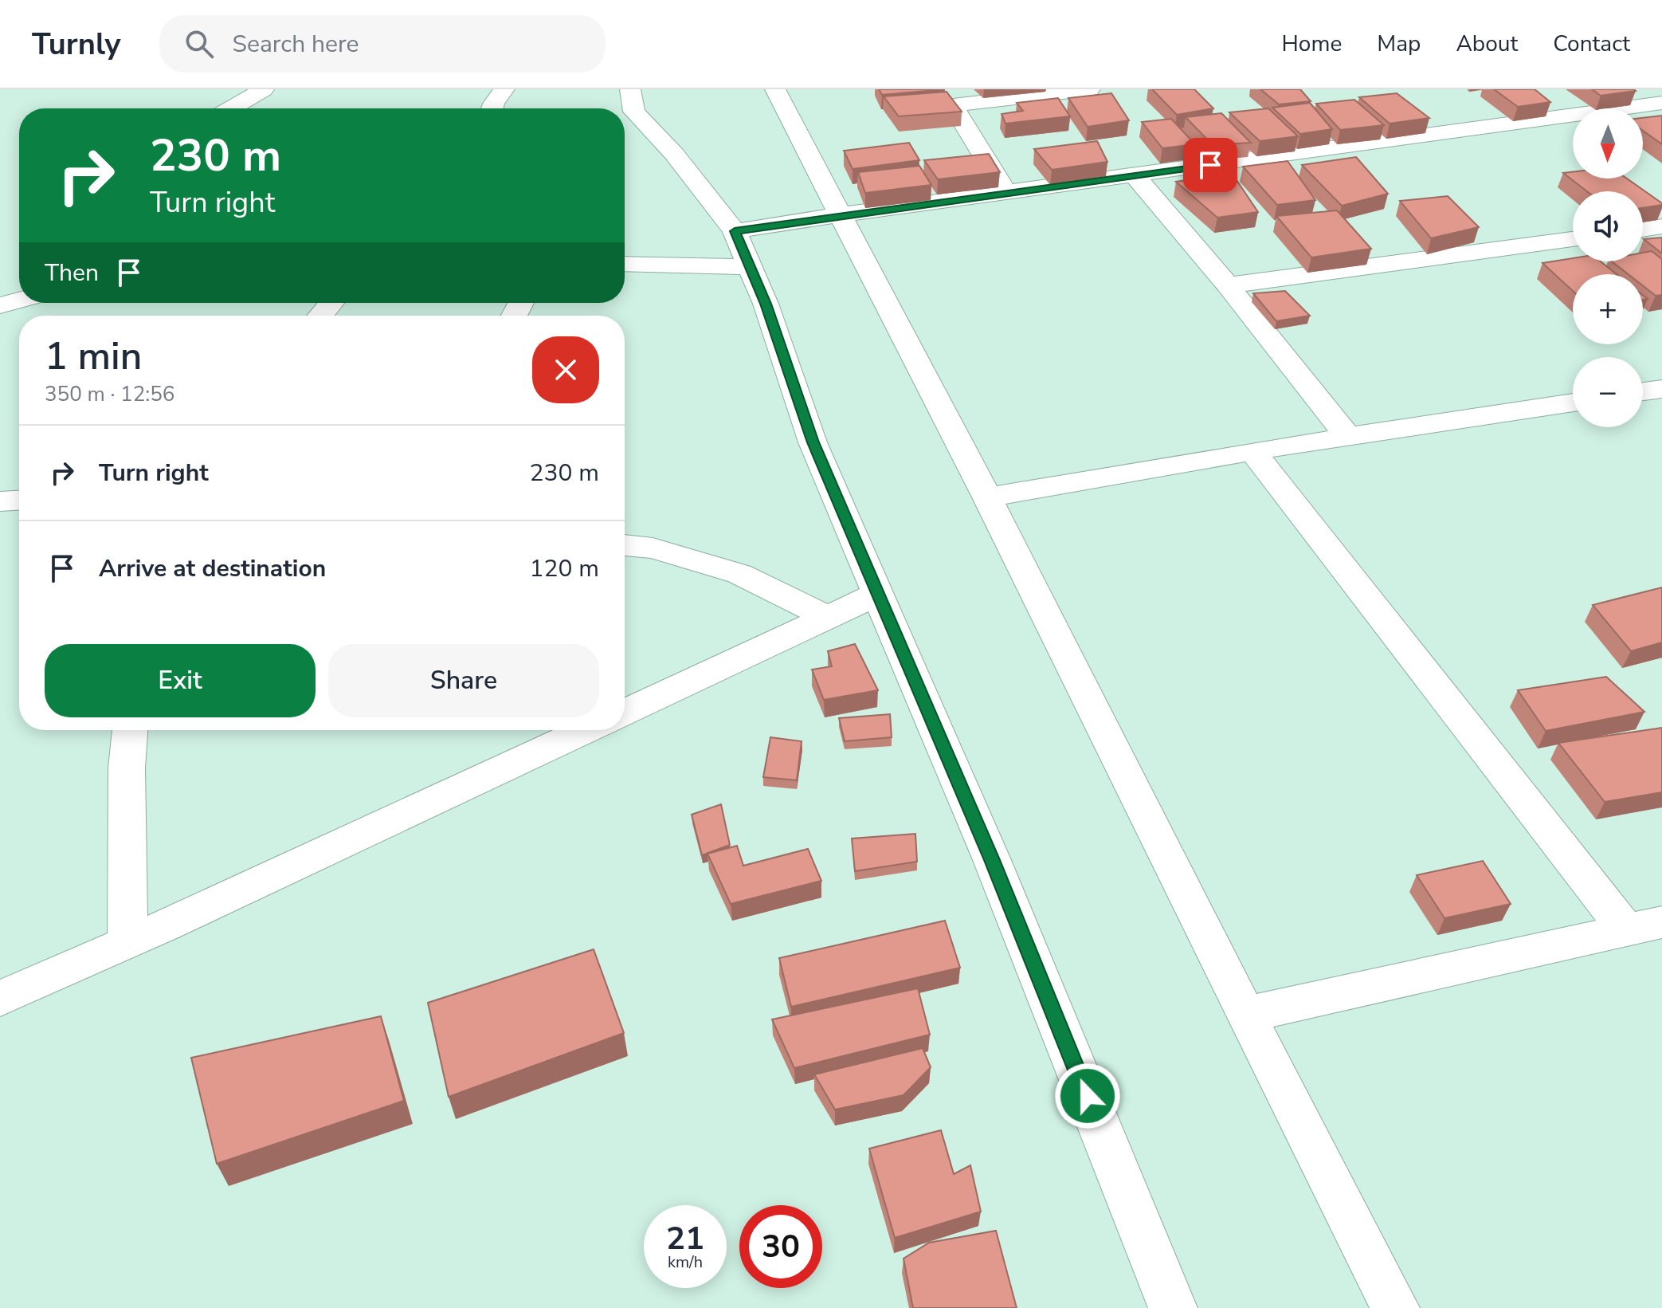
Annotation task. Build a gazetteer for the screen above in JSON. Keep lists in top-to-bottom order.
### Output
{
  "north": "bottom",
  "page": {
    "header": "Turnly",
    "search": "Search here",
    "nav": [
      "Home",
      "Map",
      "About",
      "Contact"
    ],
    "map_buttons": ["+", "−"],
    "turn": ["230 m", "Turn right"],
    "then": "Then",
    "heading": ["1 min", "350 m · 12:56"],
    "list": [
      {
        "name": "Turn right",
        "value": "230 m"
      },
      {
        "name": "Arrive at destination",
        "value": "120 m"
      }
    ],
    "buttons": ["Exit", "Share"],
    "speed": "21 km/h",
    "limit": "30"
  }
}
